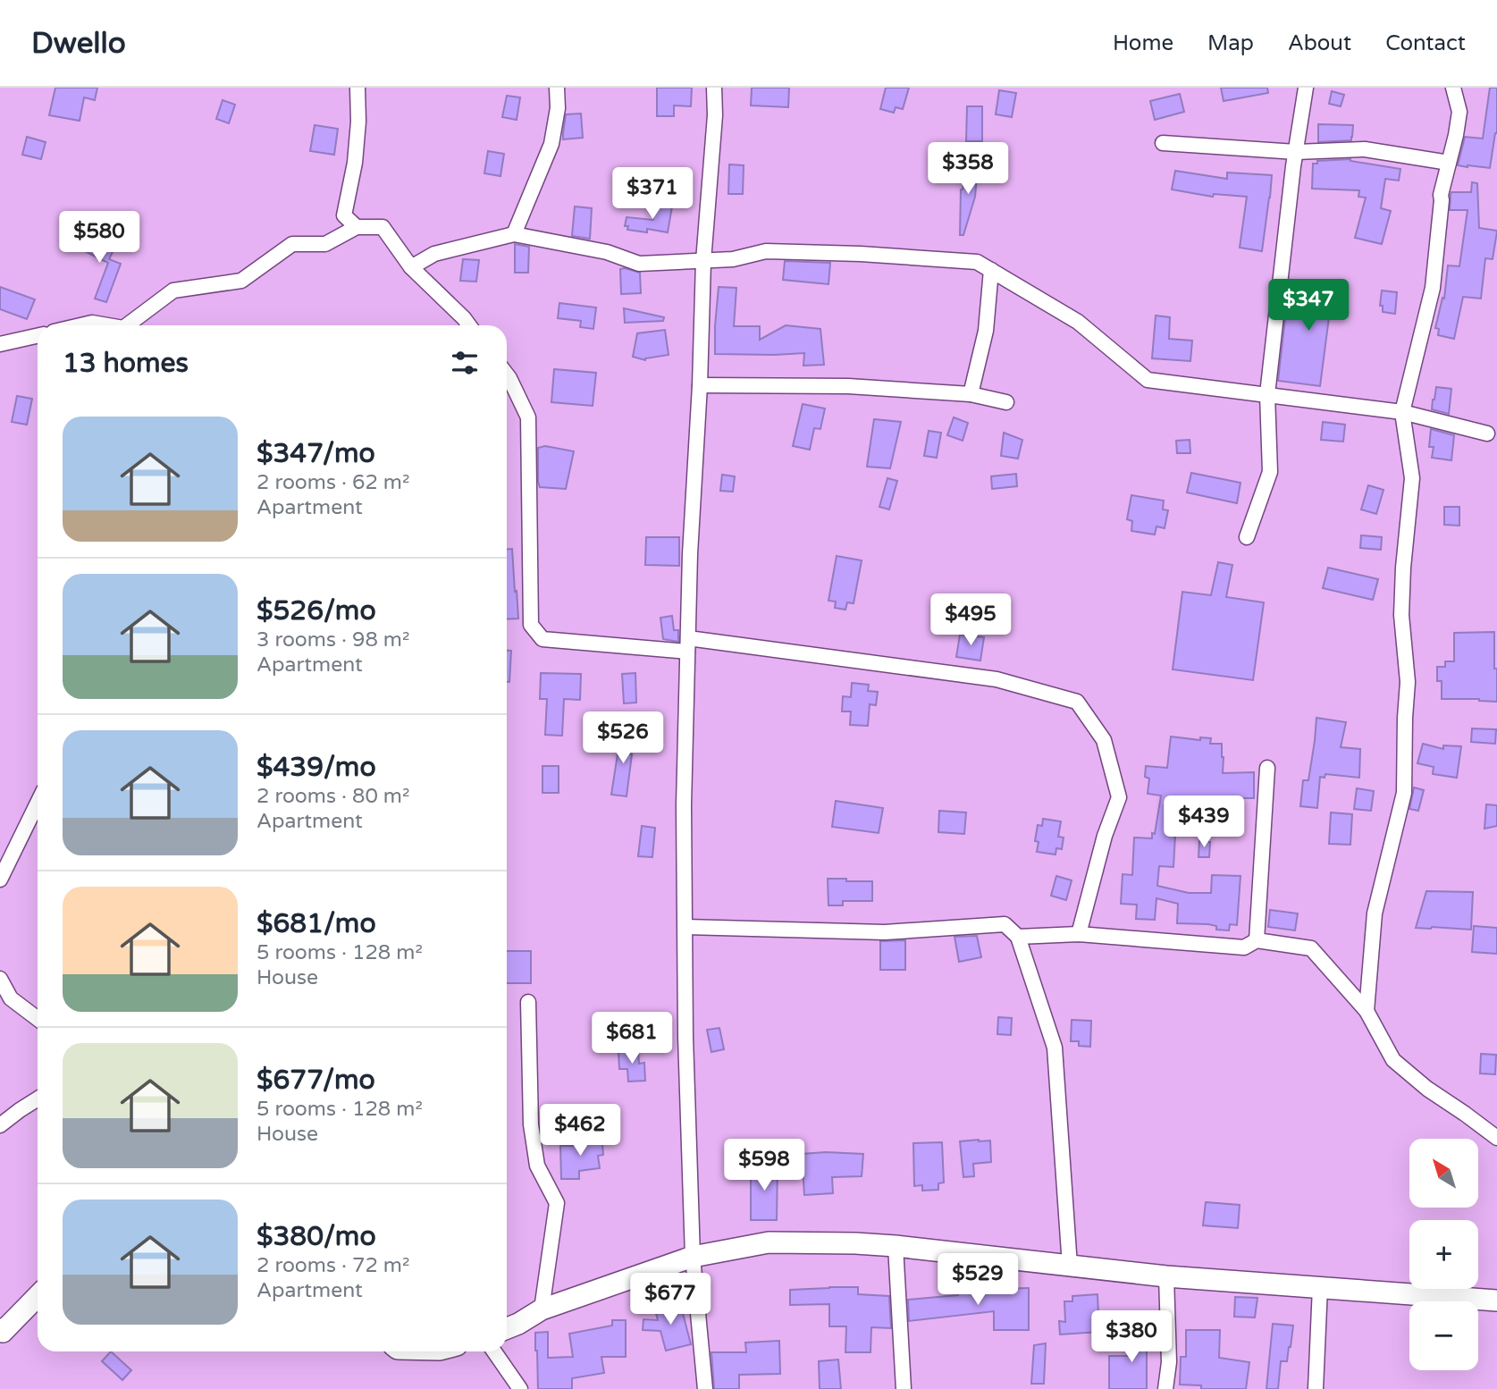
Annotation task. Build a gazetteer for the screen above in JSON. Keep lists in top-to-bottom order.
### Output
{
  "north": "top left",
  "page": {
    "header": "Dwello",
    "nav": [
      "Home",
      "Map",
      "About",
      "Contact"
    ],
    "price": [
      "$358",
      "$371",
      "$580",
      "$347",
      "$495",
      "$526",
      "$439",
      "$681",
      "$462",
      "$598",
      "$529",
      "$677",
      "$380"
    ],
    "heading": "13 homes",
    "list": [
      {
        "name": "$347/mo",
        "note": "2 rooms · 62 m² · Apartment"
      },
      {
        "name": "$526/mo",
        "note": "3 rooms · 98 m² · Apartment"
      },
      {
        "name": "$439/mo",
        "note": "2 rooms · 80 m² · Apartment"
      },
      {
        "name": "$681/mo",
        "note": "5 rooms · 128 m² · House"
      },
      {
        "name": "$677/mo",
        "note": "5 rooms · 128 m² · House"
      },
      {
        "name": "$380/mo",
        "note": "2 rooms · 72 m² · Apartment"
      }
    ],
    "map_buttons": ["+", "−"]
  }
}
